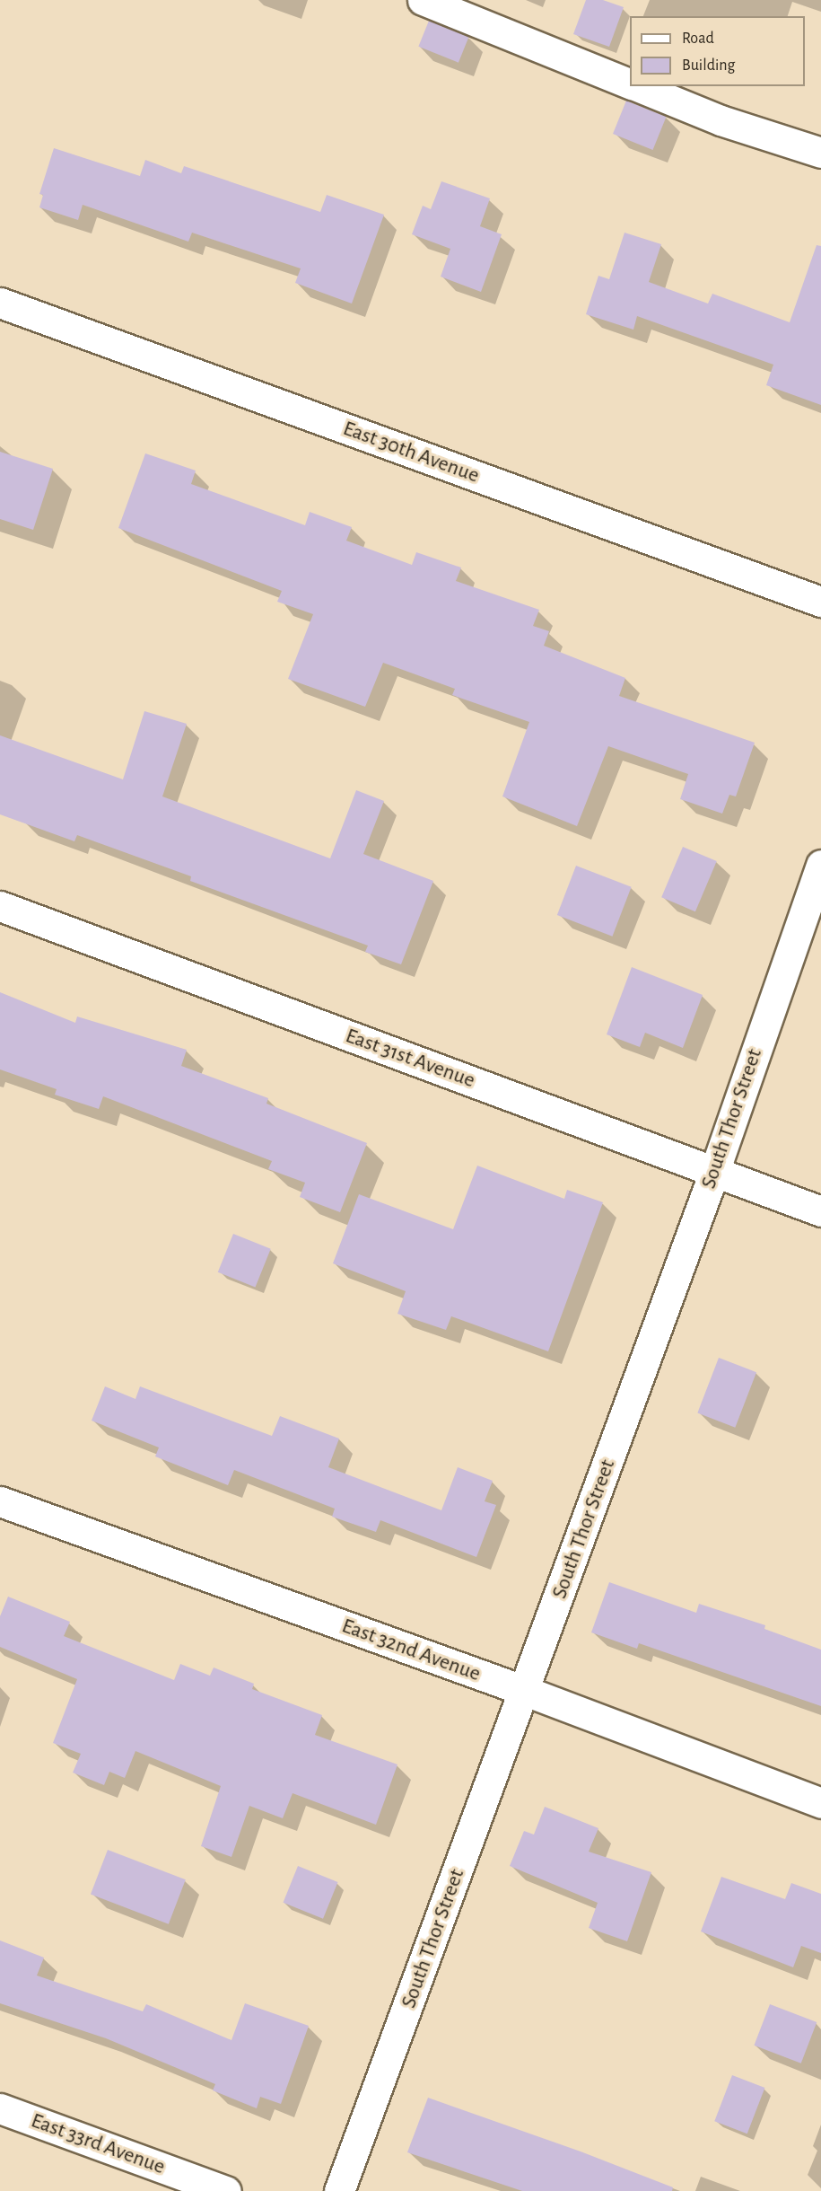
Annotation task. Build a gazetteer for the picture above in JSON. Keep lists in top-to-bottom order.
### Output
{
  "streets": {
    "street": [
      "East 30th Avenue",
      "East 31st Avenue",
      "South Thor Street",
      "East 32nd Avenue",
      "East 33rd Avenue"
    ]
  },
  "crossings": [
    ["East 31st Avenue", "South Thor Street"],
    ["South Thor Street", "East 32nd Avenue"]
  ],
  "legend": ["Road", "Building"]
}
